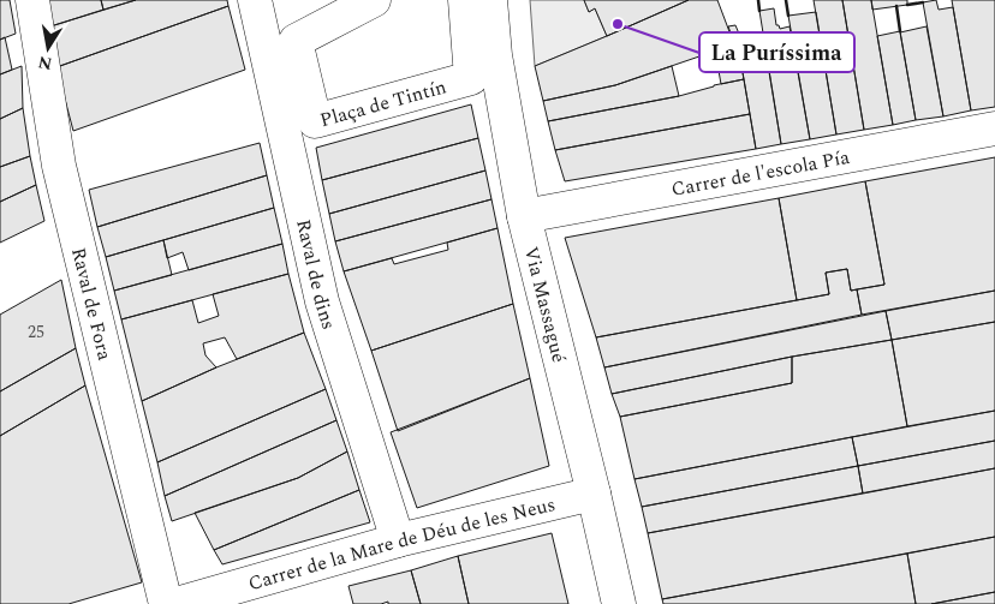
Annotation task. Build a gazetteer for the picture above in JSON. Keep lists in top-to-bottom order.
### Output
{
  "streets": {
    "street": [
      "Plaça de Tintín",
      "Carrer de l'escola Pía",
      "Raval de dins",
      "Raval de Fora",
      "Via Massagué",
      "Carrer de la Mare de Déu de les Neus"
    ]
  },
  "crossings": [
    ["Carrer de l'escola Pía", "Via Massagué"],
    ["Raval de dins", "Carrer de la Mare de Déu de les Neus"],
    ["Via Massagué", "Carrer de la Mare de Déu de les Neus"]
  ],
  "places": ["La Puríssima"],
  "house_numbers": ["25"],
  "north": "bottom"
}
